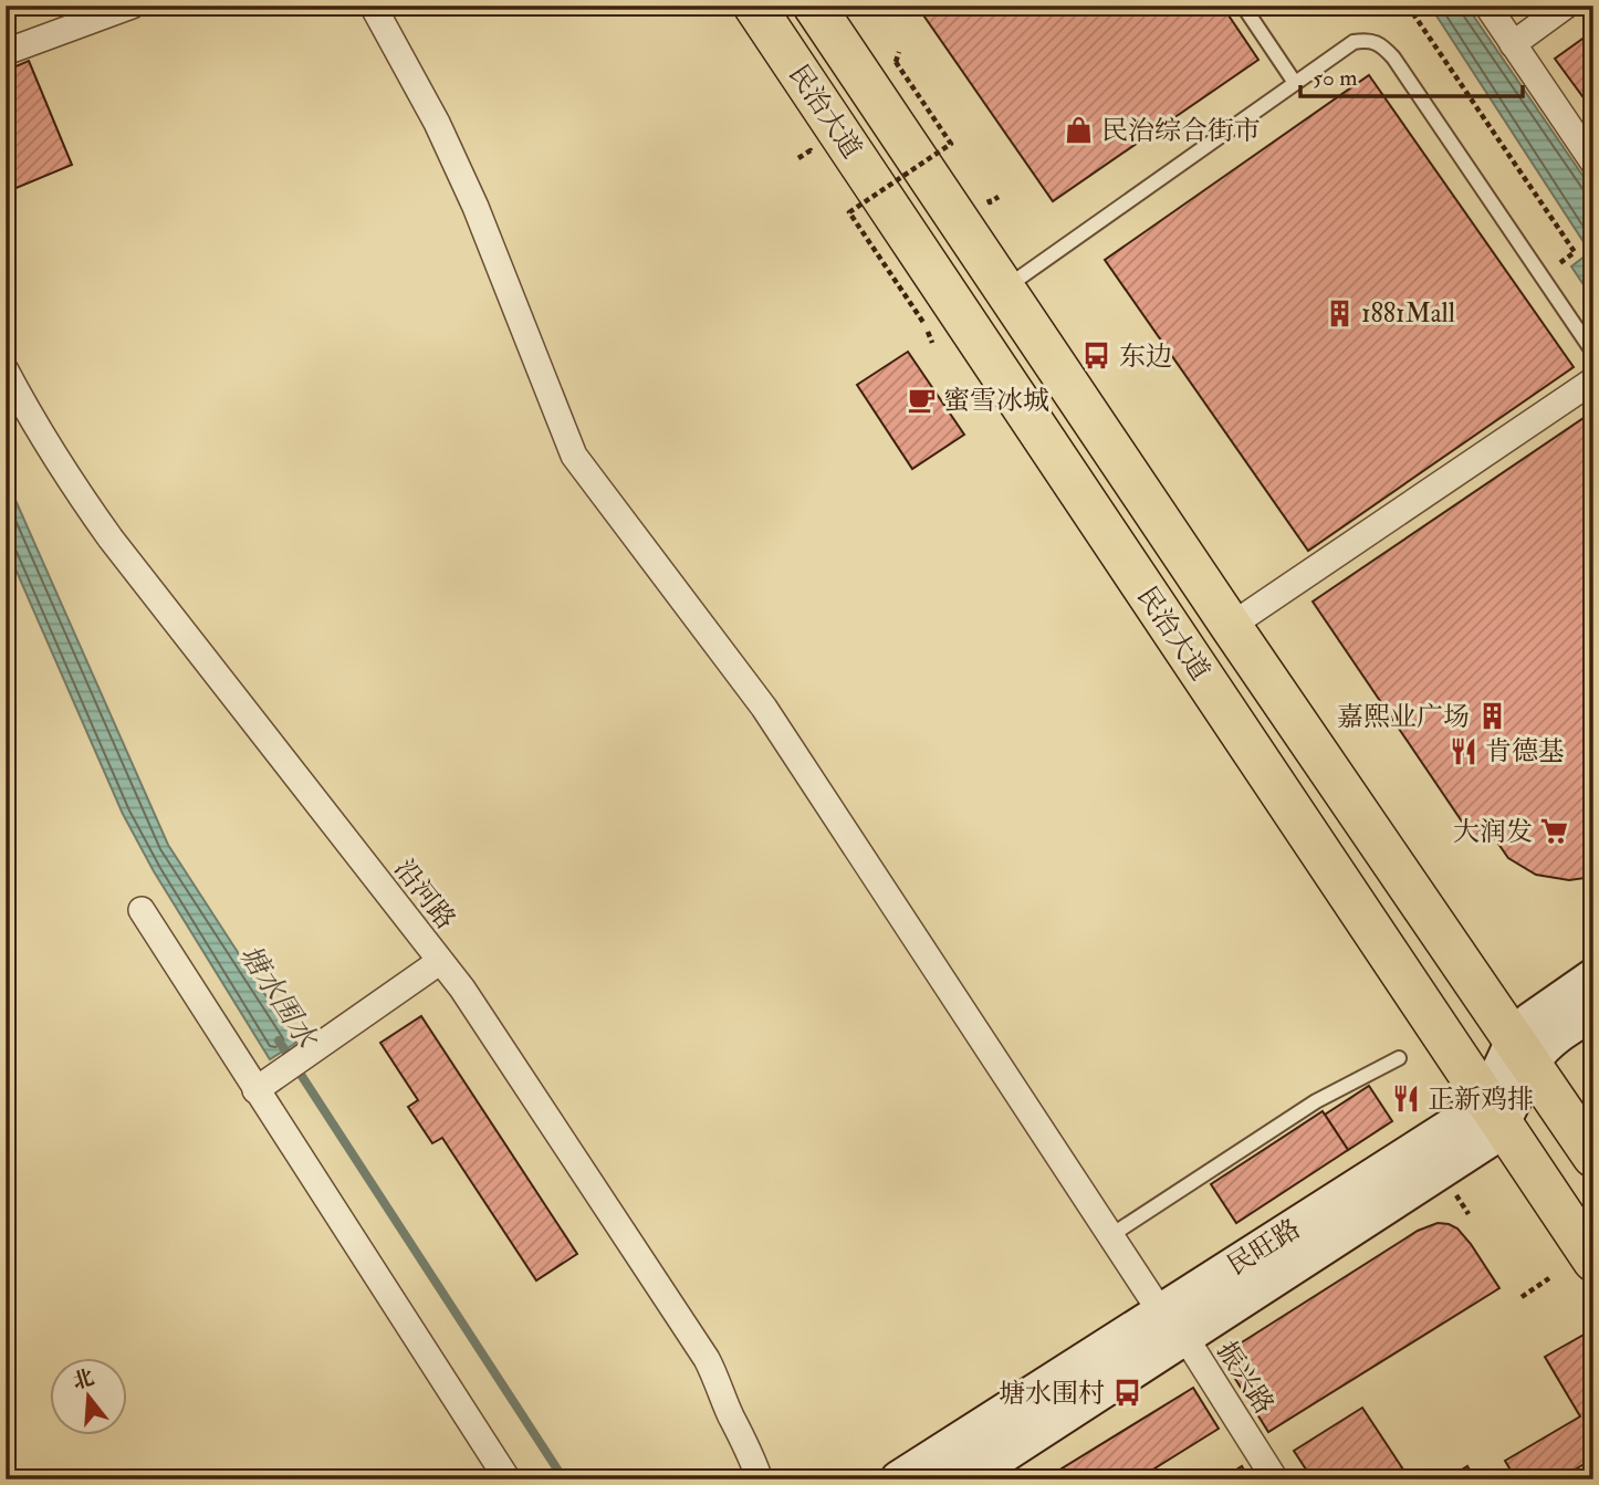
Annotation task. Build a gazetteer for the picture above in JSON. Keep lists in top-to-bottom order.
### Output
{
  "streets": {
    "main road": ["民治大道", "民旺路"],
    "street": ["沿河路", "振兴路"]
  },
  "crossings": [
    ["民治大道", "民旺路"],
    ["民旺路", "振兴路"]
  ],
  "water": ["塘水围水"],
  "places": {
    "shop": ["民治综合街市"],
    "building": ["1881Mall", "嘉熙业广场"],
    "bus stop": ["东边", "塘水围村"],
    "cafe": ["蜜雪冰城"],
    "restaurant": ["肯德基", "正新鸡排"],
    "supermarket": ["大润发"]
  },
  "scale_bar": "50 m",
  "north": "top"
}
